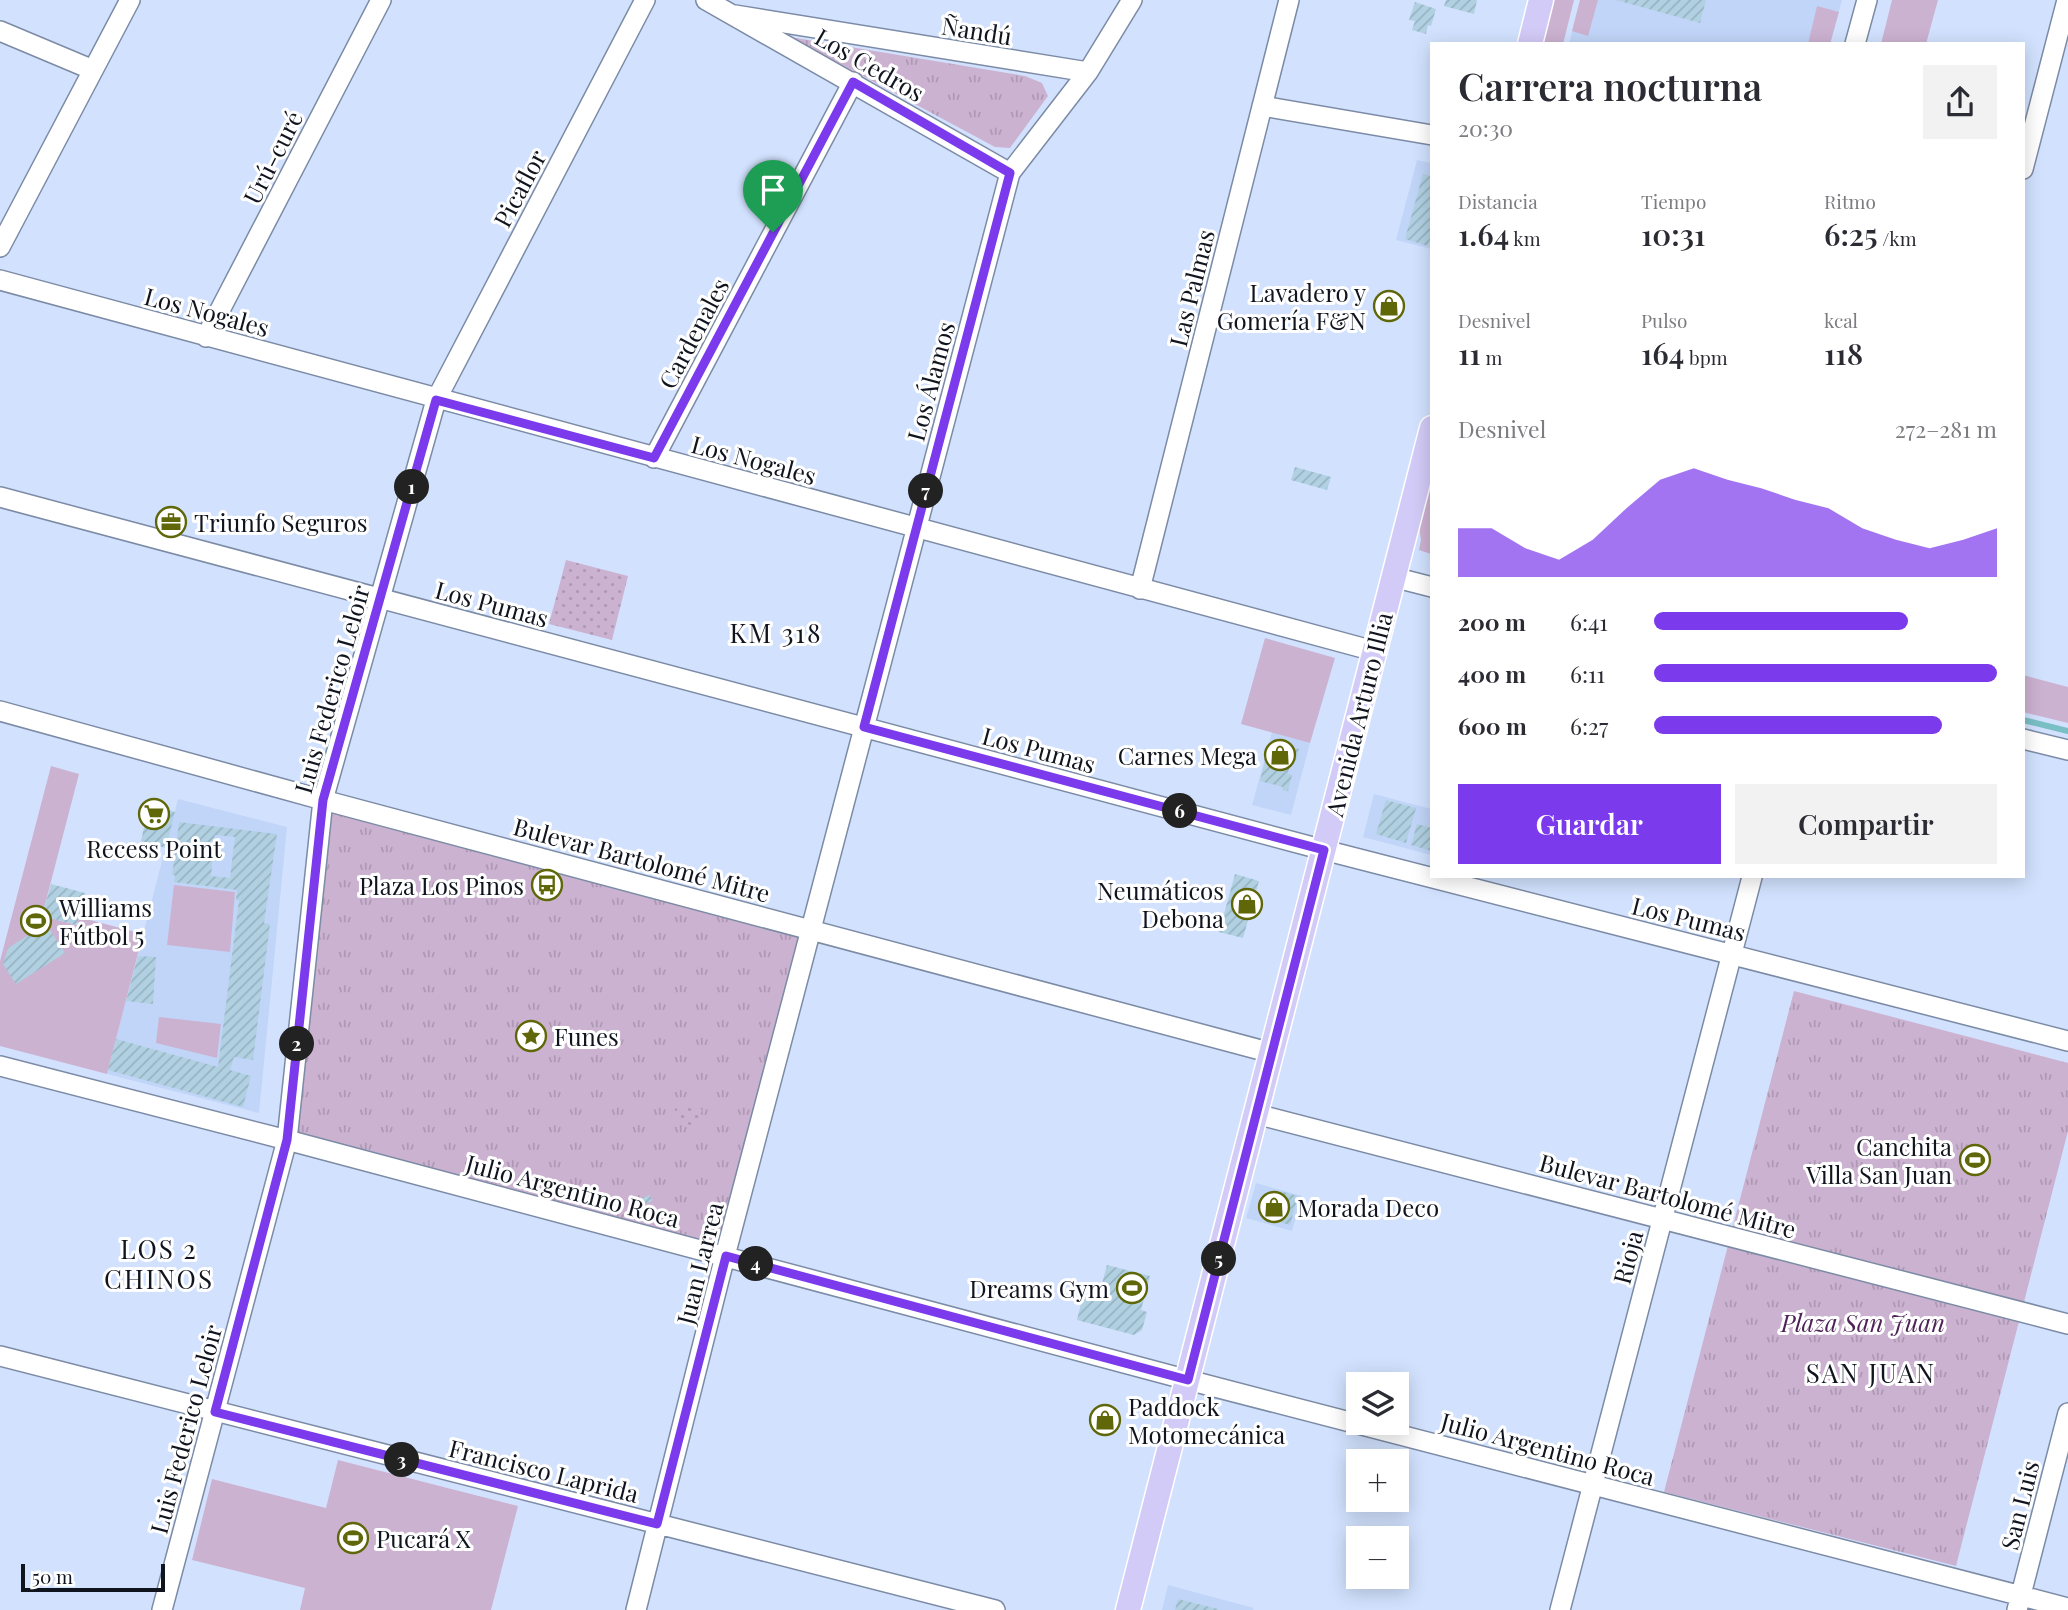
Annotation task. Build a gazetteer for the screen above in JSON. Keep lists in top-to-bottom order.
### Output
{
  "streets": {
    "main road": ["Avenida Arturo Illia"],
    "street": [
      "Ñandú",
      "Los Cedros",
      "Urú-curé",
      "Picaflor",
      "Las Palmas",
      "Los Nogales",
      "Cardenales",
      "Los Álamos",
      "Los Pumas",
      "Luis Federico Leloir",
      "Bulevar Bartolomé Mitre",
      "Julio Argentino Roca",
      "Rioja",
      "Juan Larrea",
      "Francisco Laprida",
      "San Luis"
    ]
  },
  "crossings": [
    ["Ñandú", "Los Cedros"],
    ["Ñandú", "Los Álamos"],
    ["Los Cedros", "Cardenales"],
    ["Los Cedros", "Los Álamos"],
    ["Urú-curé", "Los Nogales"],
    ["Picaflor", "Los Nogales"],
    ["Picaflor", "Luis Federico Leloir"],
    ["Las Palmas", "Los Nogales"],
    ["Los Nogales", "Cardenales"],
    ["Los Nogales", "Los Álamos"],
    ["Los Nogales", "Luis Federico Leloir"],
    ["Los Nogales", "Avenida Arturo Illia"],
    ["Los Álamos", "Los Pumas"],
    ["Los Álamos", "Bulevar Bartolomé Mitre"],
    ["Los Álamos", "Juan Larrea"],
    ["Los Pumas", "Luis Federico Leloir"],
    ["Los Pumas", "Avenida Arturo Illia"],
    ["Los Pumas", "Rioja"],
    ["Luis Federico Leloir", "Bulevar Bartolomé Mitre"],
    ["Luis Federico Leloir", "Julio Argentino Roca"],
    ["Luis Federico Leloir", "Francisco Laprida"],
    ["Avenida Arturo Illia", "Bulevar Bartolomé Mitre"],
    ["Avenida Arturo Illia", "Julio Argentino Roca"],
    ["Bulevar Bartolomé Mitre", "Rioja"],
    ["Bulevar Bartolomé Mitre", "Juan Larrea"],
    ["Julio Argentino Roca", "Rioja"],
    ["Julio Argentino Roca", "Juan Larrea"],
    ["Julio Argentino Roca", "San Luis"],
    ["Juan Larrea", "Francisco Laprida"]
  ],
  "districts": ["KM 318", "LOS 2 CHINOS", "SAN JUAN"],
  "parks": ["Plaza San Juan"],
  "places": {
    "shop": [
      "Lavadero y Gomería F&N",
      "Carnes Mega",
      "Neumáticos Debona",
      "Morada Deco",
      "Paddock Motomecánica"
    ],
    "office": ["Triunfo Seguros"],
    "supermarket": ["Recess Point"],
    "bus stop": ["Plaza Los Pinos"],
    "sports": [
      "Williams Fútbol 5",
      "Canchita Villa San Juan",
      "Dreams Gym",
      "Pucará X"
    ],
    "place": ["Funes"]
  },
  "scale_bar": "50 m",
  "page": {
    "heading": ["Carrera nocturna", "20:30"],
    "stats": [
      ["Distancia", "1.64 km"],
      ["Tiempo", "10:31"],
      ["Ritmo", "6:25 /km"],
      ["Desnivel", "11 m"],
      ["Pulso", "164 bpm"],
      ["kcal", "118"]
    ],
    "chart": ["Desnivel", "272–281 m"],
    "pins": [
      "1",
      "7",
      "6",
      "2",
      "5",
      "4",
      "3"
    ],
    "list": [
      {
        "name": "200 m",
        "note": "6:41"
      },
      {
        "name": "400 m",
        "note": "6:11"
      },
      {
        "name": "600 m",
        "note": "6:27"
      }
    ],
    "buttons": ["Guardar", "Compartir"],
    "map_buttons": ["+", "−"],
    "scale": "50 m"
  }
}
